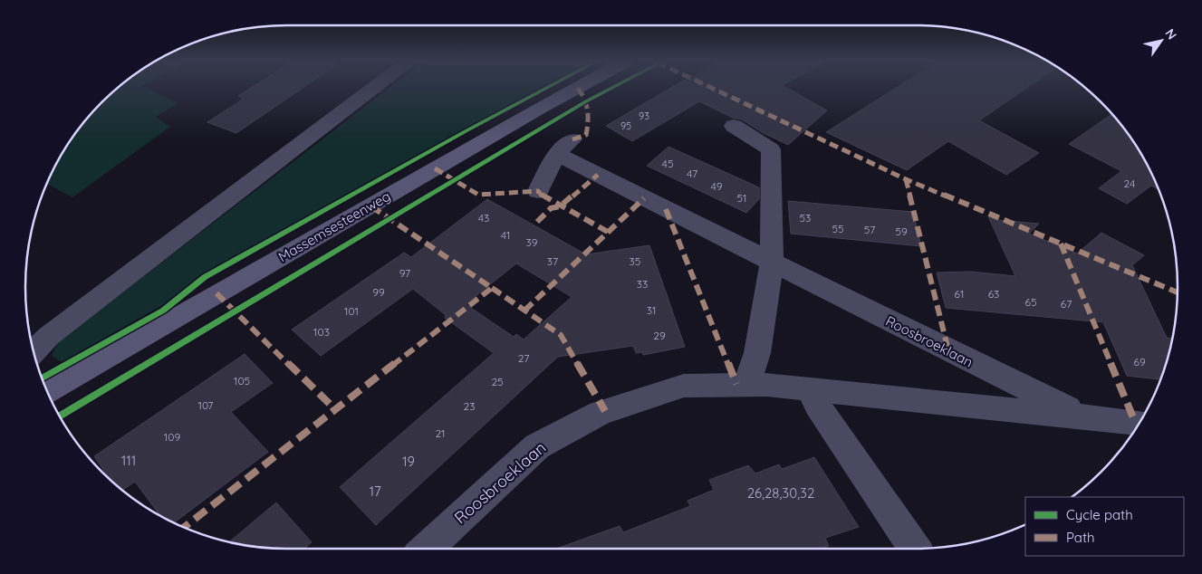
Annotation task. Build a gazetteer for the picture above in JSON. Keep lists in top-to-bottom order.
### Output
{
  "streets": {
    "main road": ["Massemsesteenweg"],
    "street": ["Roosbroeklaan"]
  },
  "house_numbers": [
    "93",
    "95",
    "45",
    "47",
    "24",
    "49",
    "51",
    "43",
    "53",
    "55",
    "57",
    "59",
    "41",
    "39",
    "37",
    "35",
    "97",
    "33",
    "99",
    "61",
    "63",
    "65",
    "67",
    "31",
    "101",
    "103",
    "29",
    "27",
    "69",
    "105",
    "25",
    "107",
    "23",
    "21",
    "109",
    "111",
    "19",
    "17",
    "26,28,30,32"
  ],
  "legend": ["Cycle path", "Path"],
  "north": "top right"
}
